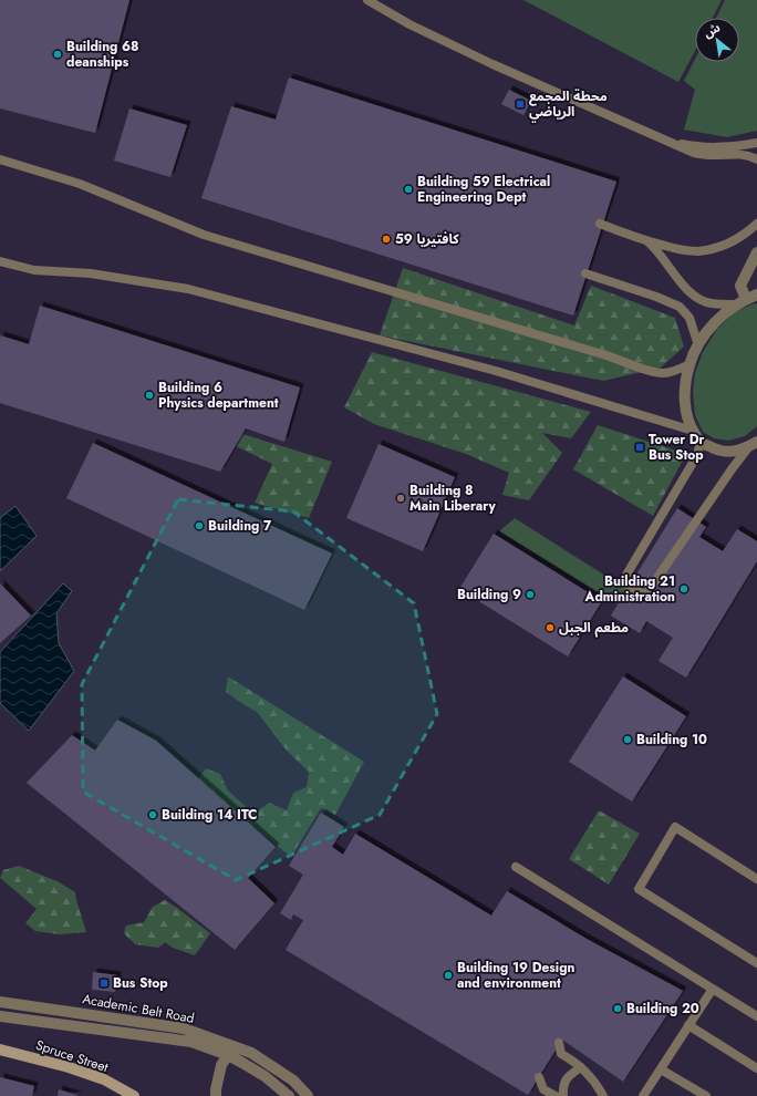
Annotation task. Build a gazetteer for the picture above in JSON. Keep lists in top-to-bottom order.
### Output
{
  "streets": {
    "main road": ["Spruce Street"],
    "street": ["Academic Belt Road"]
  },
  "places": {
    "other": [
      "Building 68 deanships",
      "Building 59 Electrical Engineering Dept",
      "كافتيريا 59",
      "Building 6 Physics department",
      "Building 8 Main Liberary",
      "Building 7",
      "Building 21 Administration",
      "Building 9",
      "مطعم الجبل",
      "Building 10",
      "Building 14 ITC",
      "Building 19 Design and environment",
      "Building 20"
    ],
    "transit": ["محطة المجمع الرياضي", "Tower Dr Bus Stop", "Bus Stop"]
  },
  "north": "top left"
}
